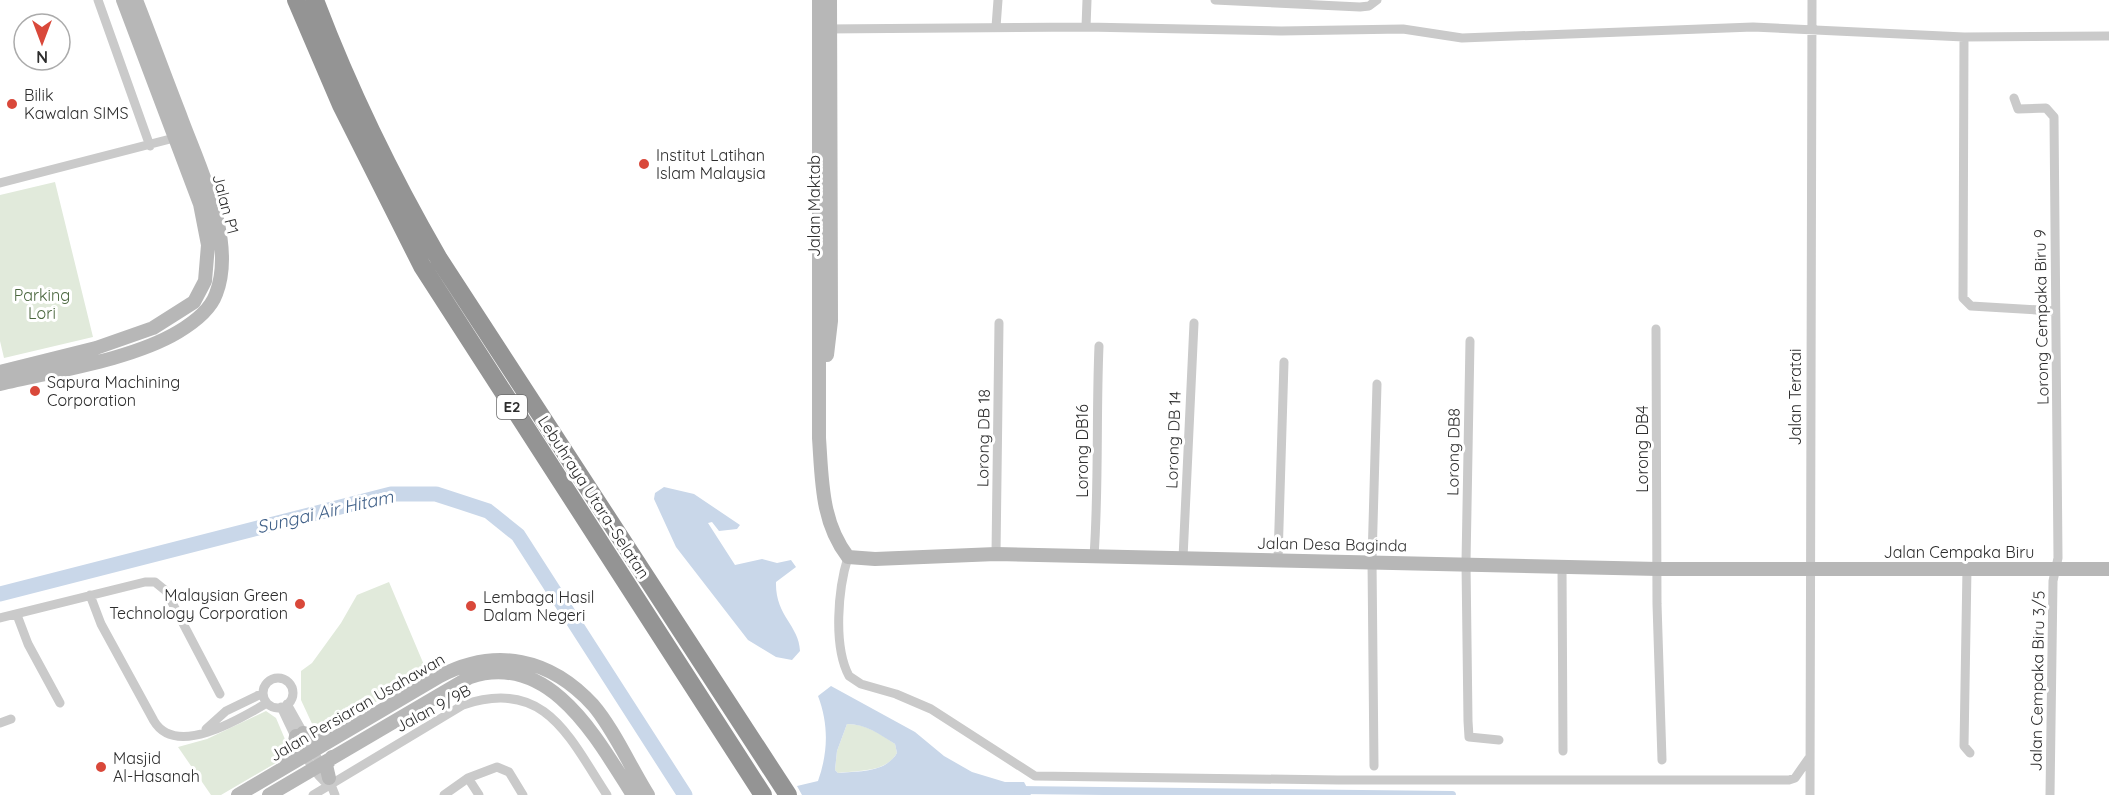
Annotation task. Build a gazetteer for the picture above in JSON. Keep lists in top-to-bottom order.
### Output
{
  "streets": {
    "highway": ["E2", "Lebuhraya Utara–Selatan"],
    "street": [
      "Jalan P1",
      "Jalan Maktab",
      "Lorong Cempaka Biru 9",
      "Jalan Teratai",
      "Lorong DB 18",
      "Lorong DB 14",
      "Lorong DB4",
      "Lorong DB16",
      "Lorong DB8",
      "Jalan Desa Baginda",
      "Jalan Cempaka Biru",
      "Jalan Cempaka Biru 3/5",
      "Jalan Persiaran Usahawan",
      "Jalan 9/9B"
    ]
  },
  "crossings": [
    ["Jalan Maktab", "Jalan Desa Baginda"],
    ["Lorong Cempaka Biru 9", "Jalan Cempaka Biru"],
    ["Lorong Cempaka Biru 9", "Jalan Cempaka Biru 3/5"],
    ["Jalan Teratai", "Jalan Desa Baginda"],
    ["Jalan Teratai", "Jalan Cempaka Biru"],
    ["Lorong DB 18", "Jalan Desa Baginda"],
    ["Lorong DB 14", "Jalan Desa Baginda"],
    ["Lorong DB4", "Jalan Desa Baginda"],
    ["Lorong DB16", "Jalan Desa Baginda"],
    ["Lorong DB8", "Jalan Desa Baginda"],
    ["Jalan Desa Baginda", "Jalan Cempaka Biru"],
    ["Jalan Cempaka Biru", "Jalan Cempaka Biru 3/5"]
  ],
  "water": ["Sungai Air Hitam"],
  "parks": ["Parking Lori"],
  "places": [
    "Bilik Kawalan SIMS",
    "Institut Latihan Islam Malaysia",
    "Sapura Machining Corporation",
    "Malaysian Green Technology Corporation",
    "Lembaga Hasil Dalam Negeri",
    "Masjid Al-Hasanah"
  ],
  "north": "bottom"
}
